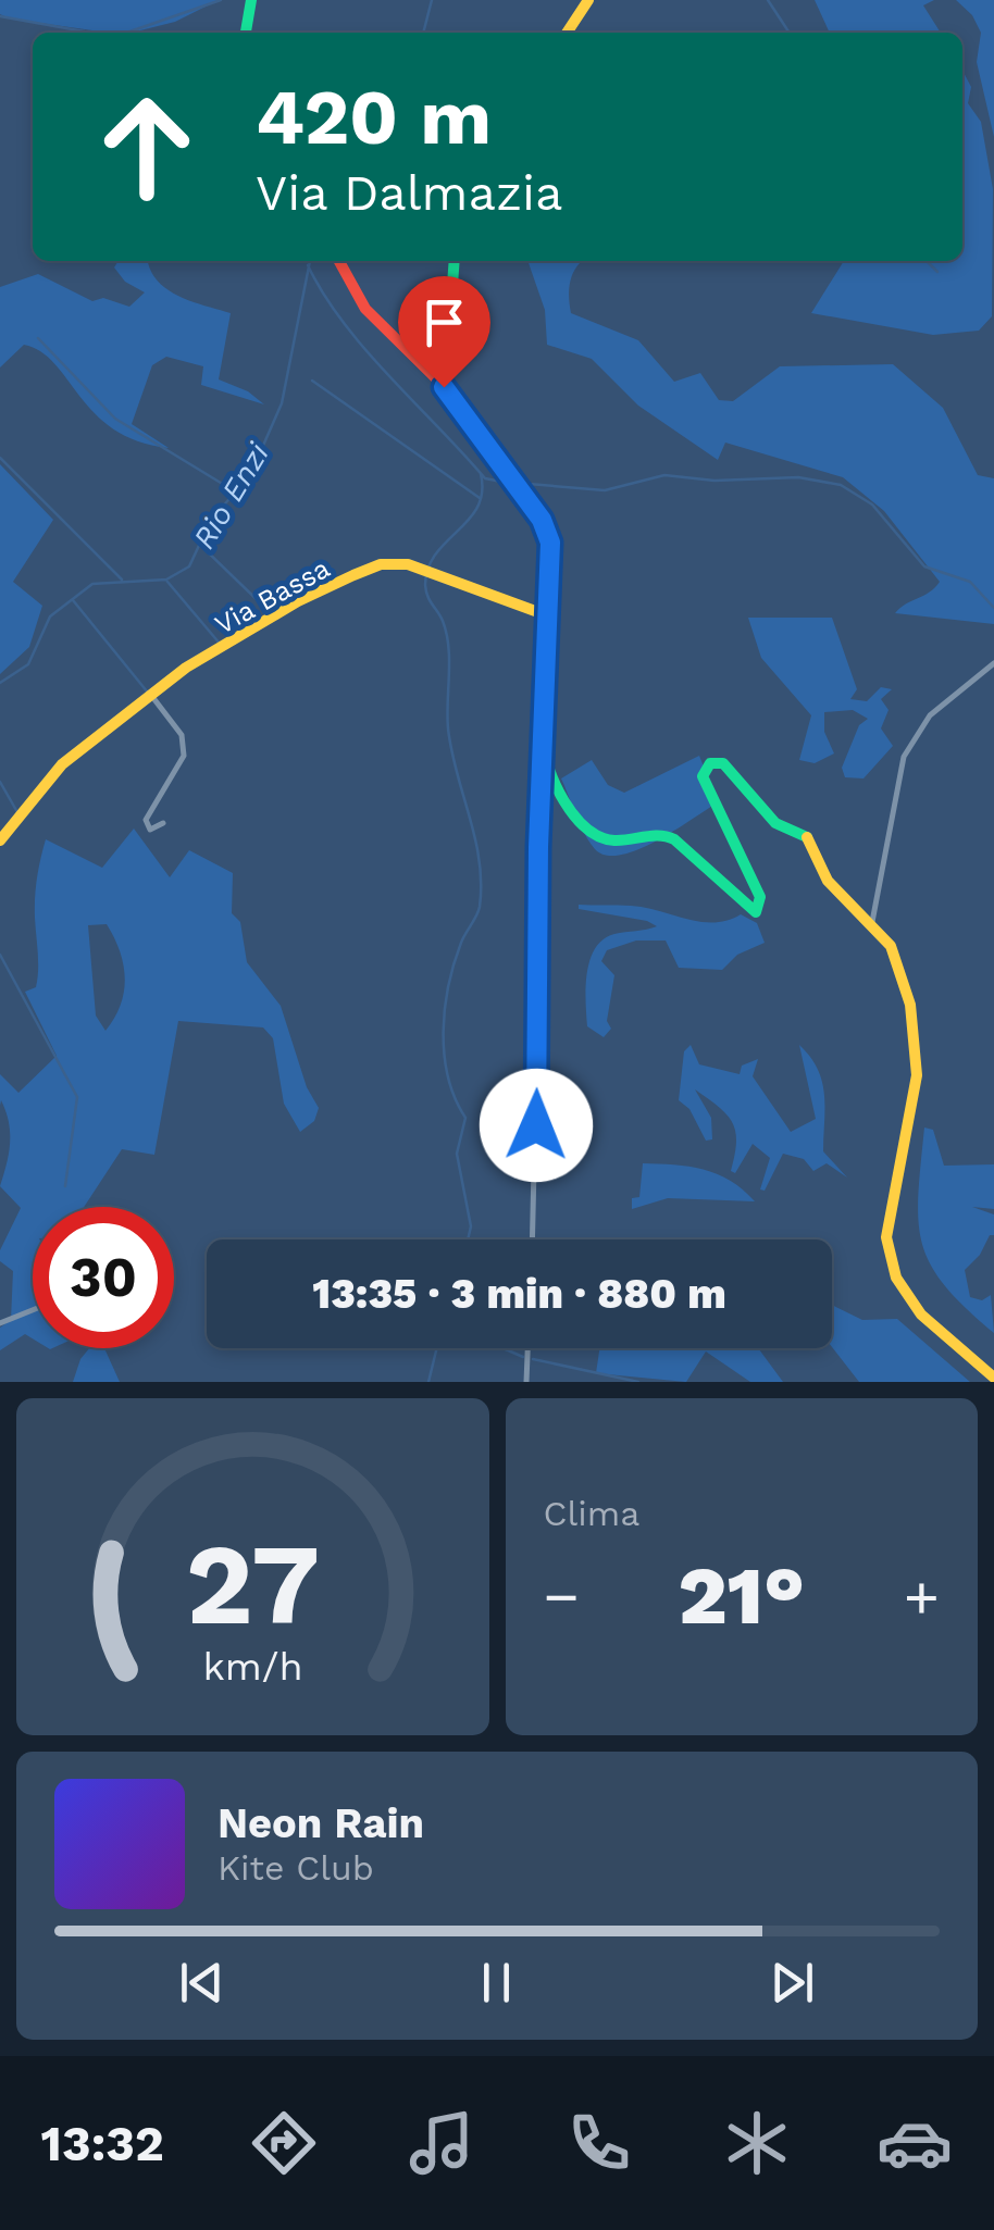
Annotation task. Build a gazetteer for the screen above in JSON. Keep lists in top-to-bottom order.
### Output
{
  "streets": {
    "main road": ["Via Bassa"]
  },
  "water": ["Rio Enzi"],
  "page": {
    "turn": ["420 m", "Via Dalmazia"],
    "limit": "30",
    "trip": "13:35 · 3 min · 880 m",
    "tile": "Clima",
    "heat": ["−", "21°", "+"],
    "song": ["Neon Rain", "Kite Club"],
    "tabs": "13:32",
    "gauge": ["27", "km/h"]
  }
}
